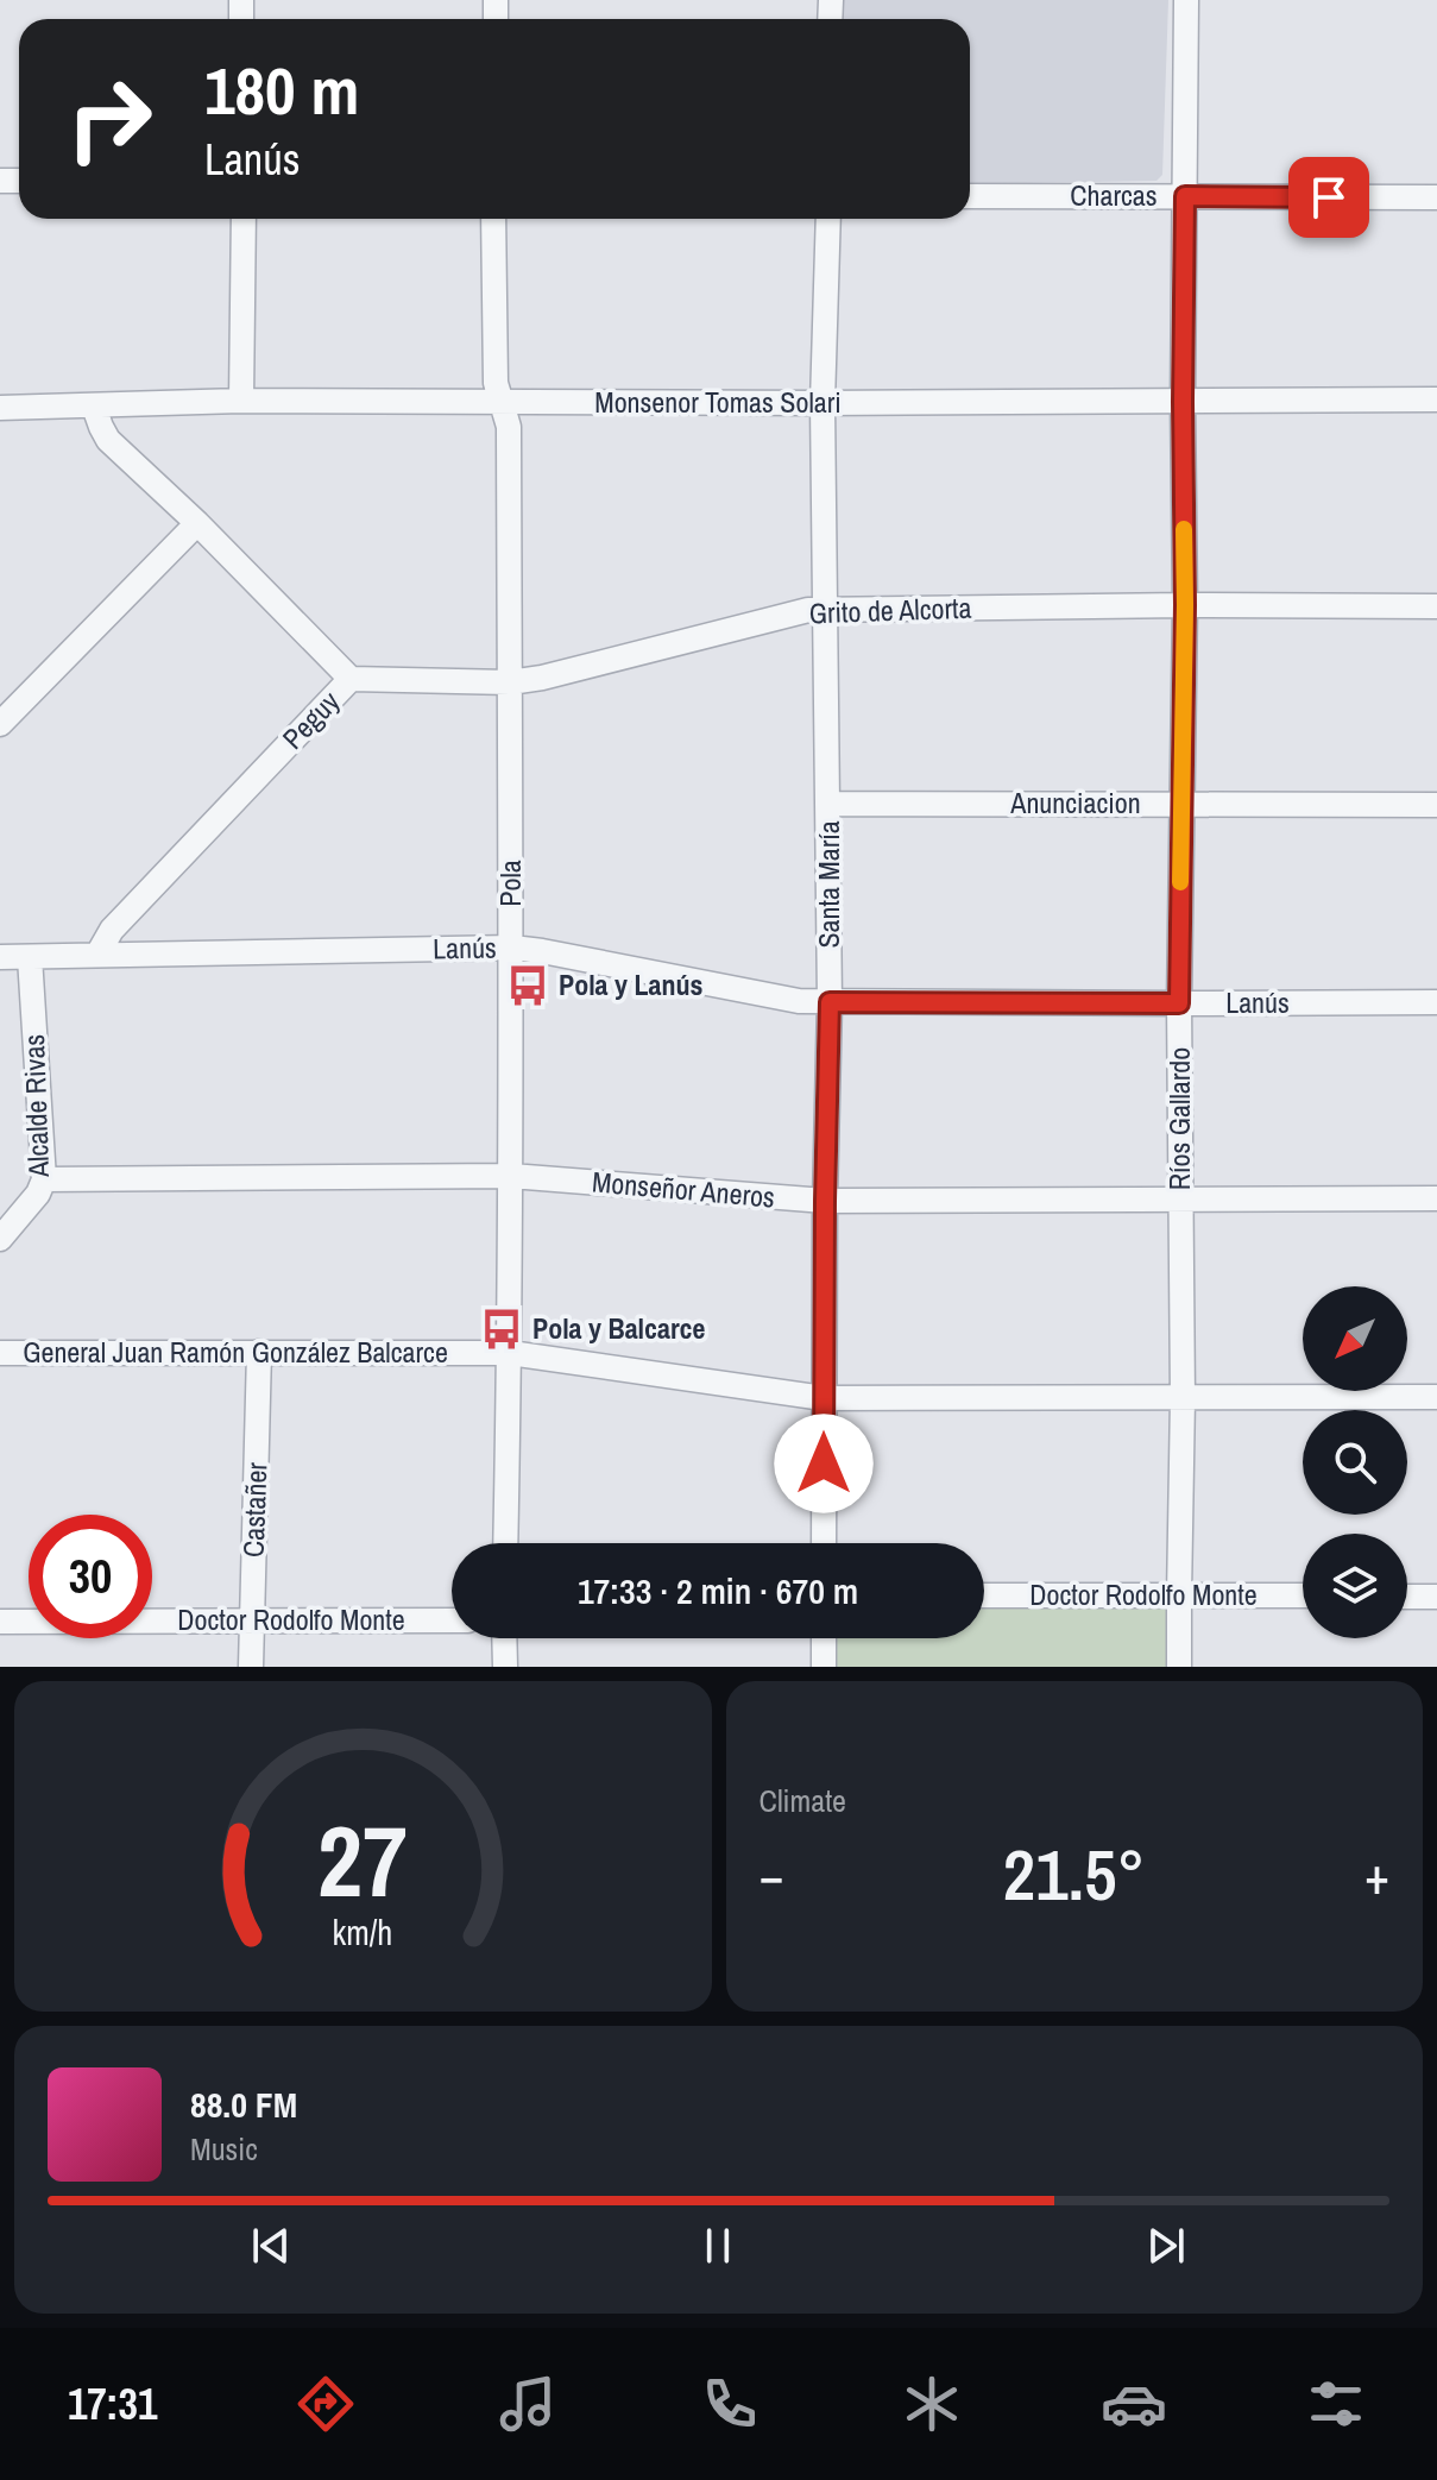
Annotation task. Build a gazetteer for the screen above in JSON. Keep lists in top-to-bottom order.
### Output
{
  "streets": {
    "street": [
      "Charcas",
      "Monsenor Tomas Solari",
      "Grito de Alcorta",
      "Peguy",
      "Anunciacion",
      "Pola",
      "Santa María",
      "Lanús",
      "Alcalde Rivas",
      "Ríos Gallardo",
      "Monseñor Aneros",
      "General Juan Ramón González Balcarce",
      "Castañer",
      "Doctor Rodolfo Monte"
    ]
  },
  "crossings": [
    ["Charcas", "Ríos Gallardo"],
    ["Monsenor Tomas Solari", "Peguy"],
    ["Monsenor Tomas Solari", "Pola"],
    ["Monsenor Tomas Solari", "Santa María"],
    ["Monsenor Tomas Solari", "Ríos Gallardo"],
    ["Grito de Alcorta", "Peguy"],
    ["Grito de Alcorta", "Pola"],
    ["Grito de Alcorta", "Santa María"],
    ["Grito de Alcorta", "Ríos Gallardo"],
    ["Peguy", "Lanús"],
    ["Anunciacion", "Santa María"],
    ["Anunciacion", "Ríos Gallardo"],
    ["Pola", "Lanús"],
    ["Pola", "Monseñor Aneros"],
    ["Pola", "General Juan Ramón González Balcarce"],
    ["Santa María", "Lanús"],
    ["Santa María", "Monseñor Aneros"],
    ["Santa María", "General Juan Ramón González Balcarce"],
    ["Lanús", "Alcalde Rivas"],
    ["Lanús", "Ríos Gallardo"],
    ["Alcalde Rivas", "Monseñor Aneros"],
    ["Ríos Gallardo", "Monseñor Aneros"],
    ["Ríos Gallardo", "General Juan Ramón González Balcarce"],
    ["Ríos Gallardo", "Doctor Rodolfo Monte"],
    ["General Juan Ramón González Balcarce", "Castañer"],
    ["Castañer", "Doctor Rodolfo Monte"]
  ],
  "places": {
    "bus stop": ["Pola y Lanús", "Pola y Balcarce"]
  },
  "north": "bottom left",
  "page": {
    "turn": ["180 m", "Lanús"],
    "limit": "30",
    "trip": "17:33 · 2 min · 670 m",
    "tile": "Climate",
    "heat": ["−", "21.5°", "+"],
    "song": ["88.0 FM", "Music"],
    "tabs": "17:31",
    "gauge": ["27", "km/h"]
  }
}
